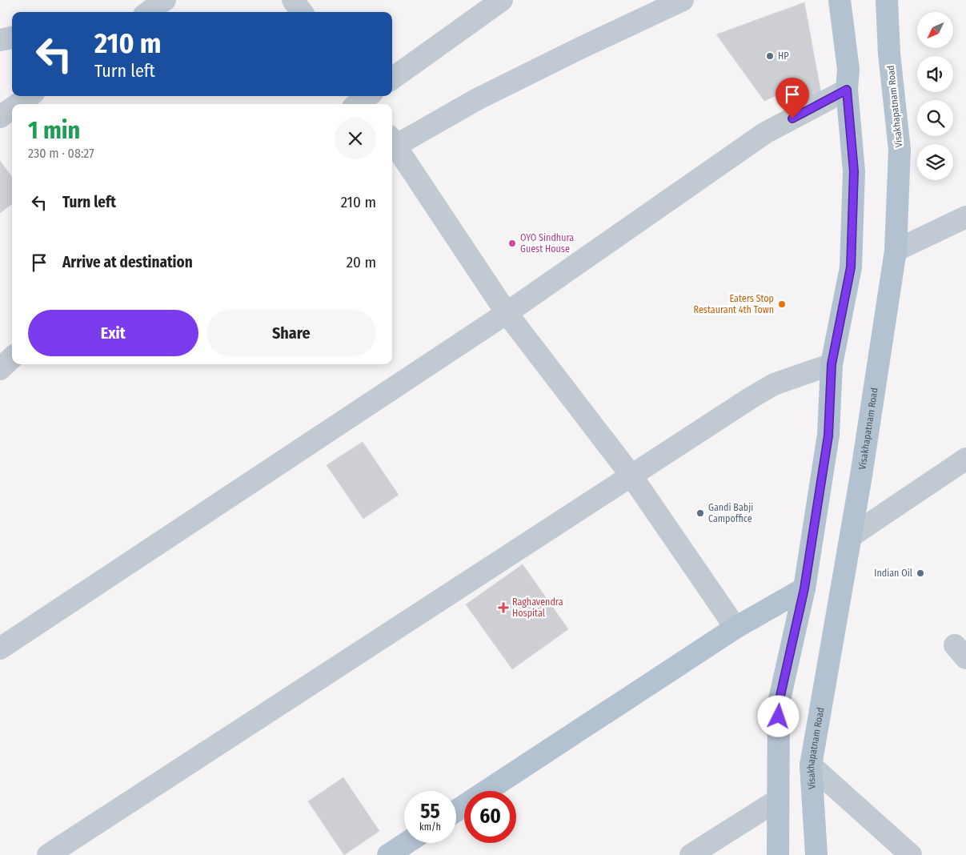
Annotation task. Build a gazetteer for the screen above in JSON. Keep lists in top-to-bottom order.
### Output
{
  "streets": {
    "main road": ["Visakhapatnam Road"]
  },
  "places": {
    "other": [
      "HP",
      "OYO Sindhura Guest House",
      "Eaters Stop Restaurant 4th Town",
      "Gandi Babji Campoffice",
      "Indian Oil"
    ],
    "health": ["Raghavendra Hospital"]
  },
  "north": "bottom left",
  "page": {
    "turn": ["210 m", "Turn left"],
    "heading": ["1 min", "230 m · 08:27"],
    "list": [
      {
        "name": "Turn left",
        "value": "210 m"
      },
      {
        "name": "Arrive at destination",
        "value": "20 m"
      }
    ],
    "buttons": ["Exit", "Share"],
    "speed": "55 km/h",
    "limit": "60"
  }
}
